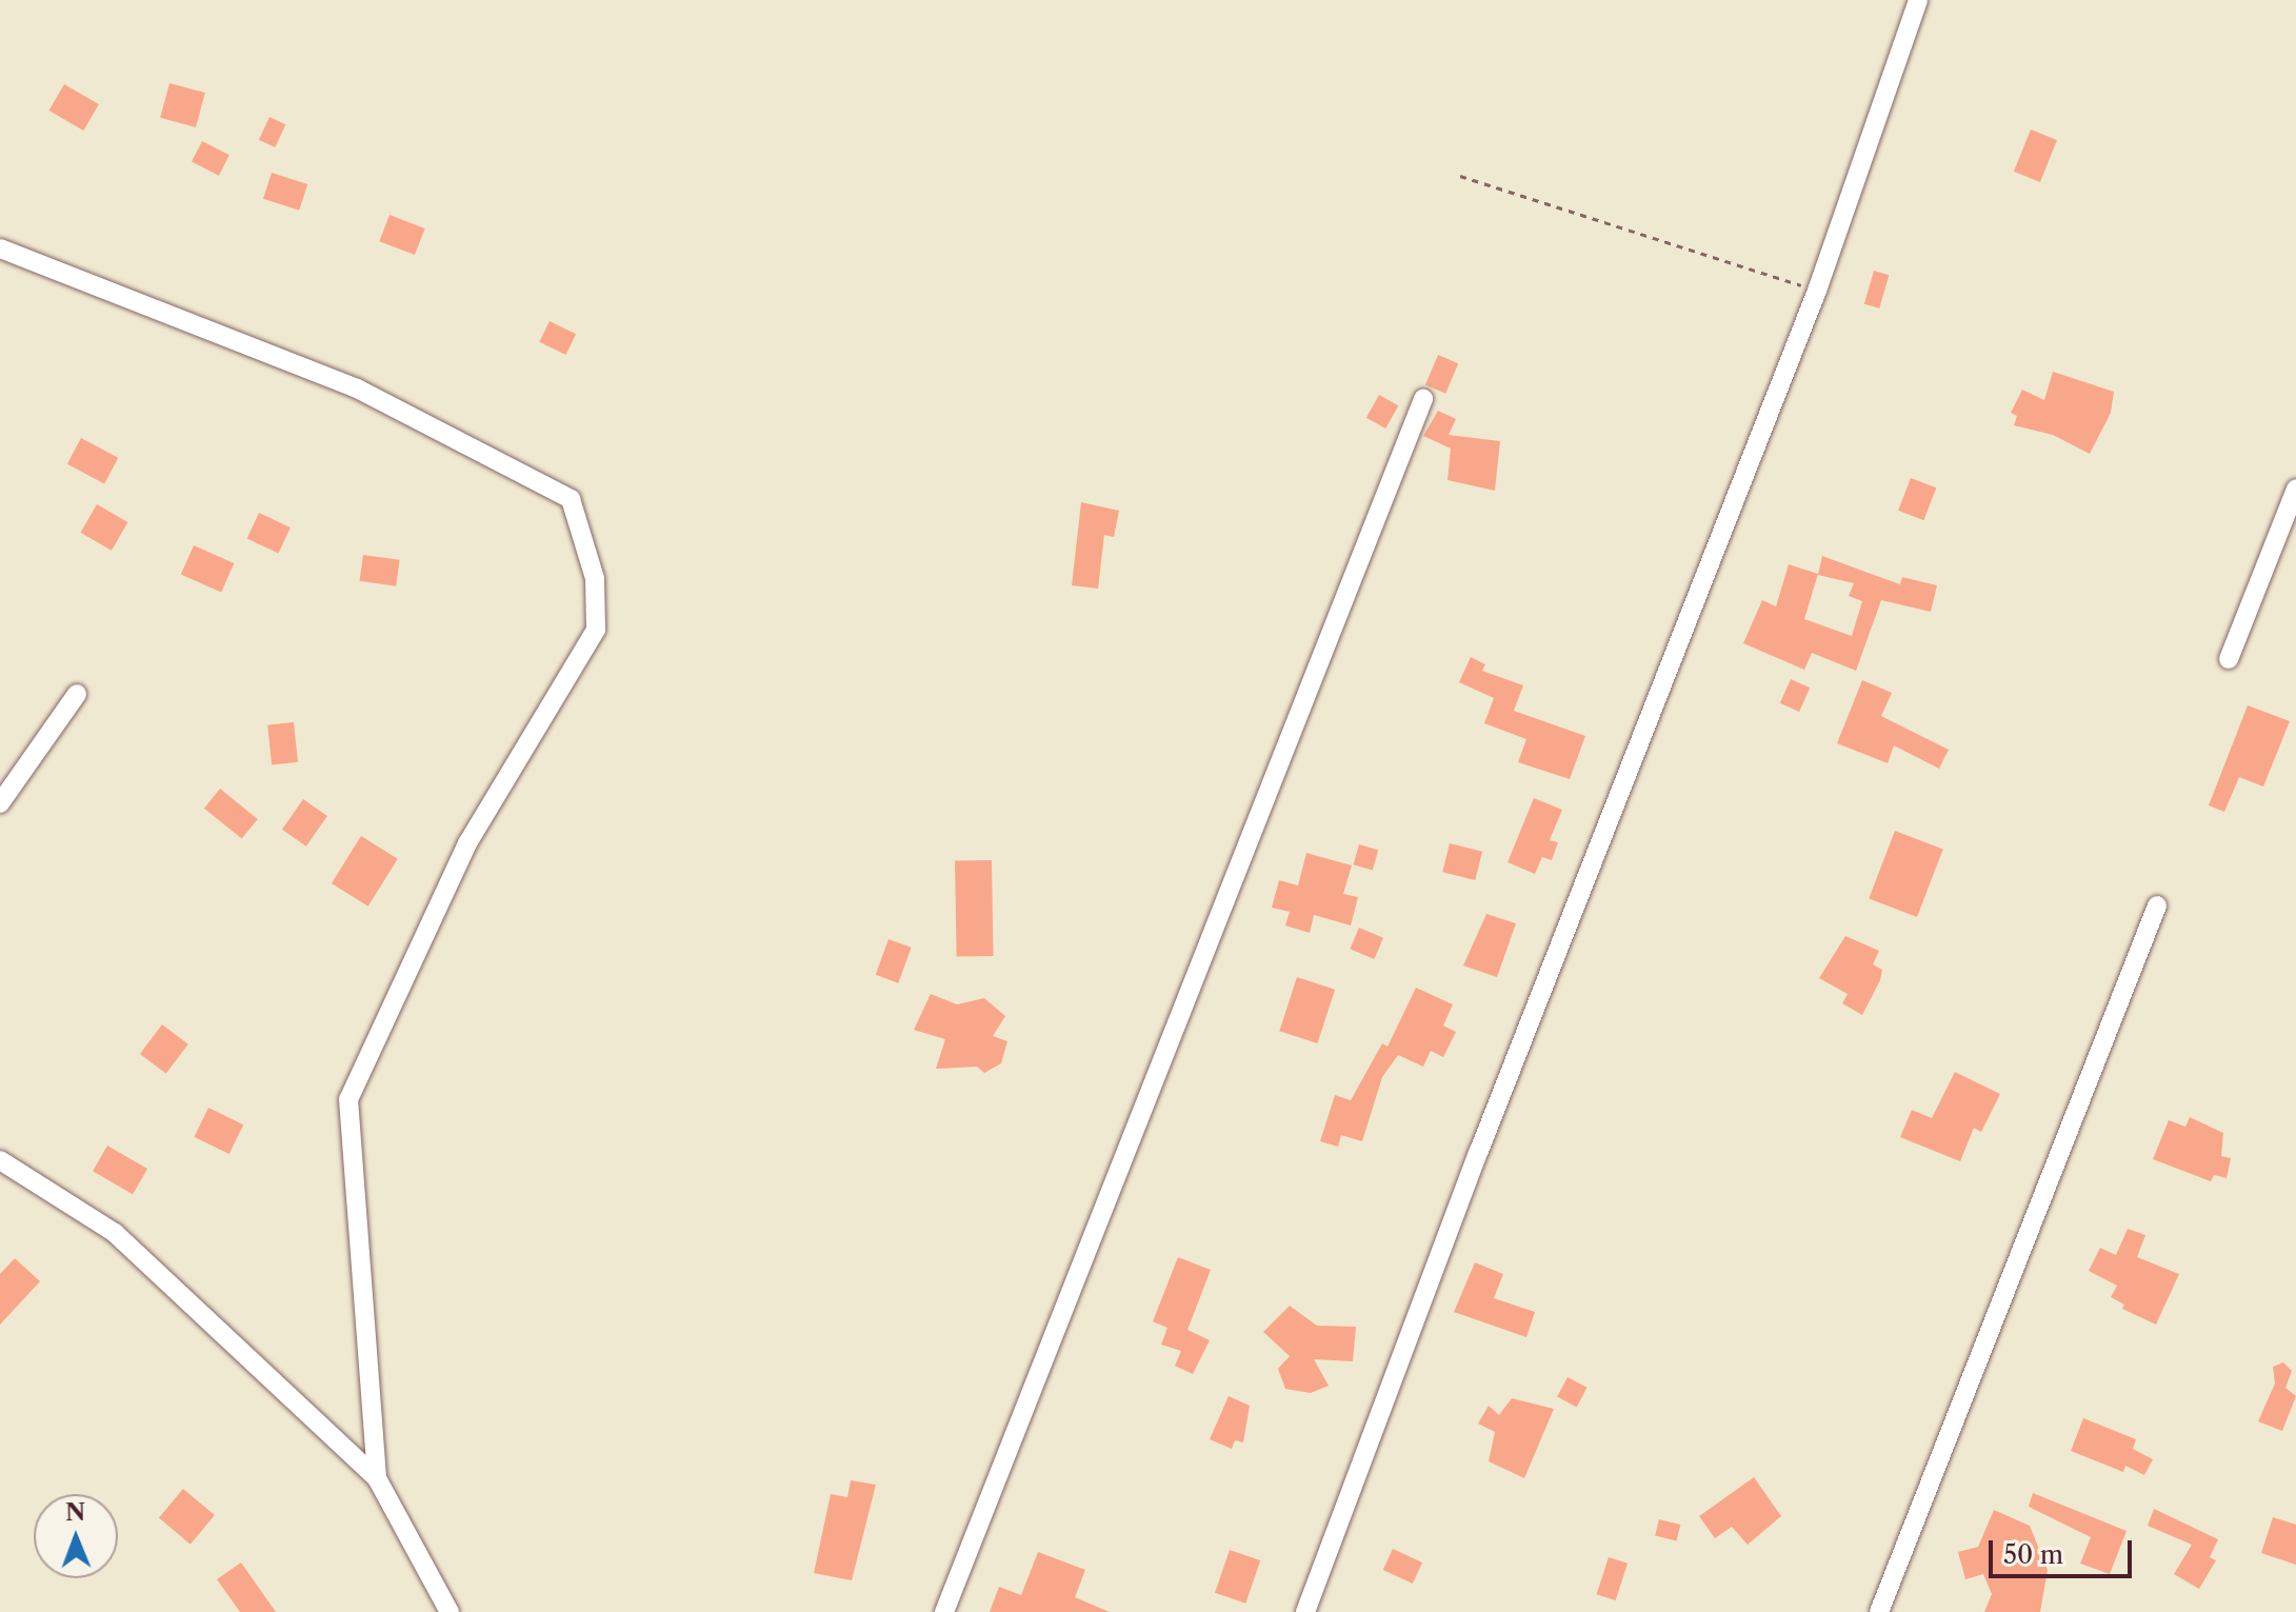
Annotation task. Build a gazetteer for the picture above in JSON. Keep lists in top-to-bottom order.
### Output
{
  "scale_bar": "50 m",
  "north": "top"
}
